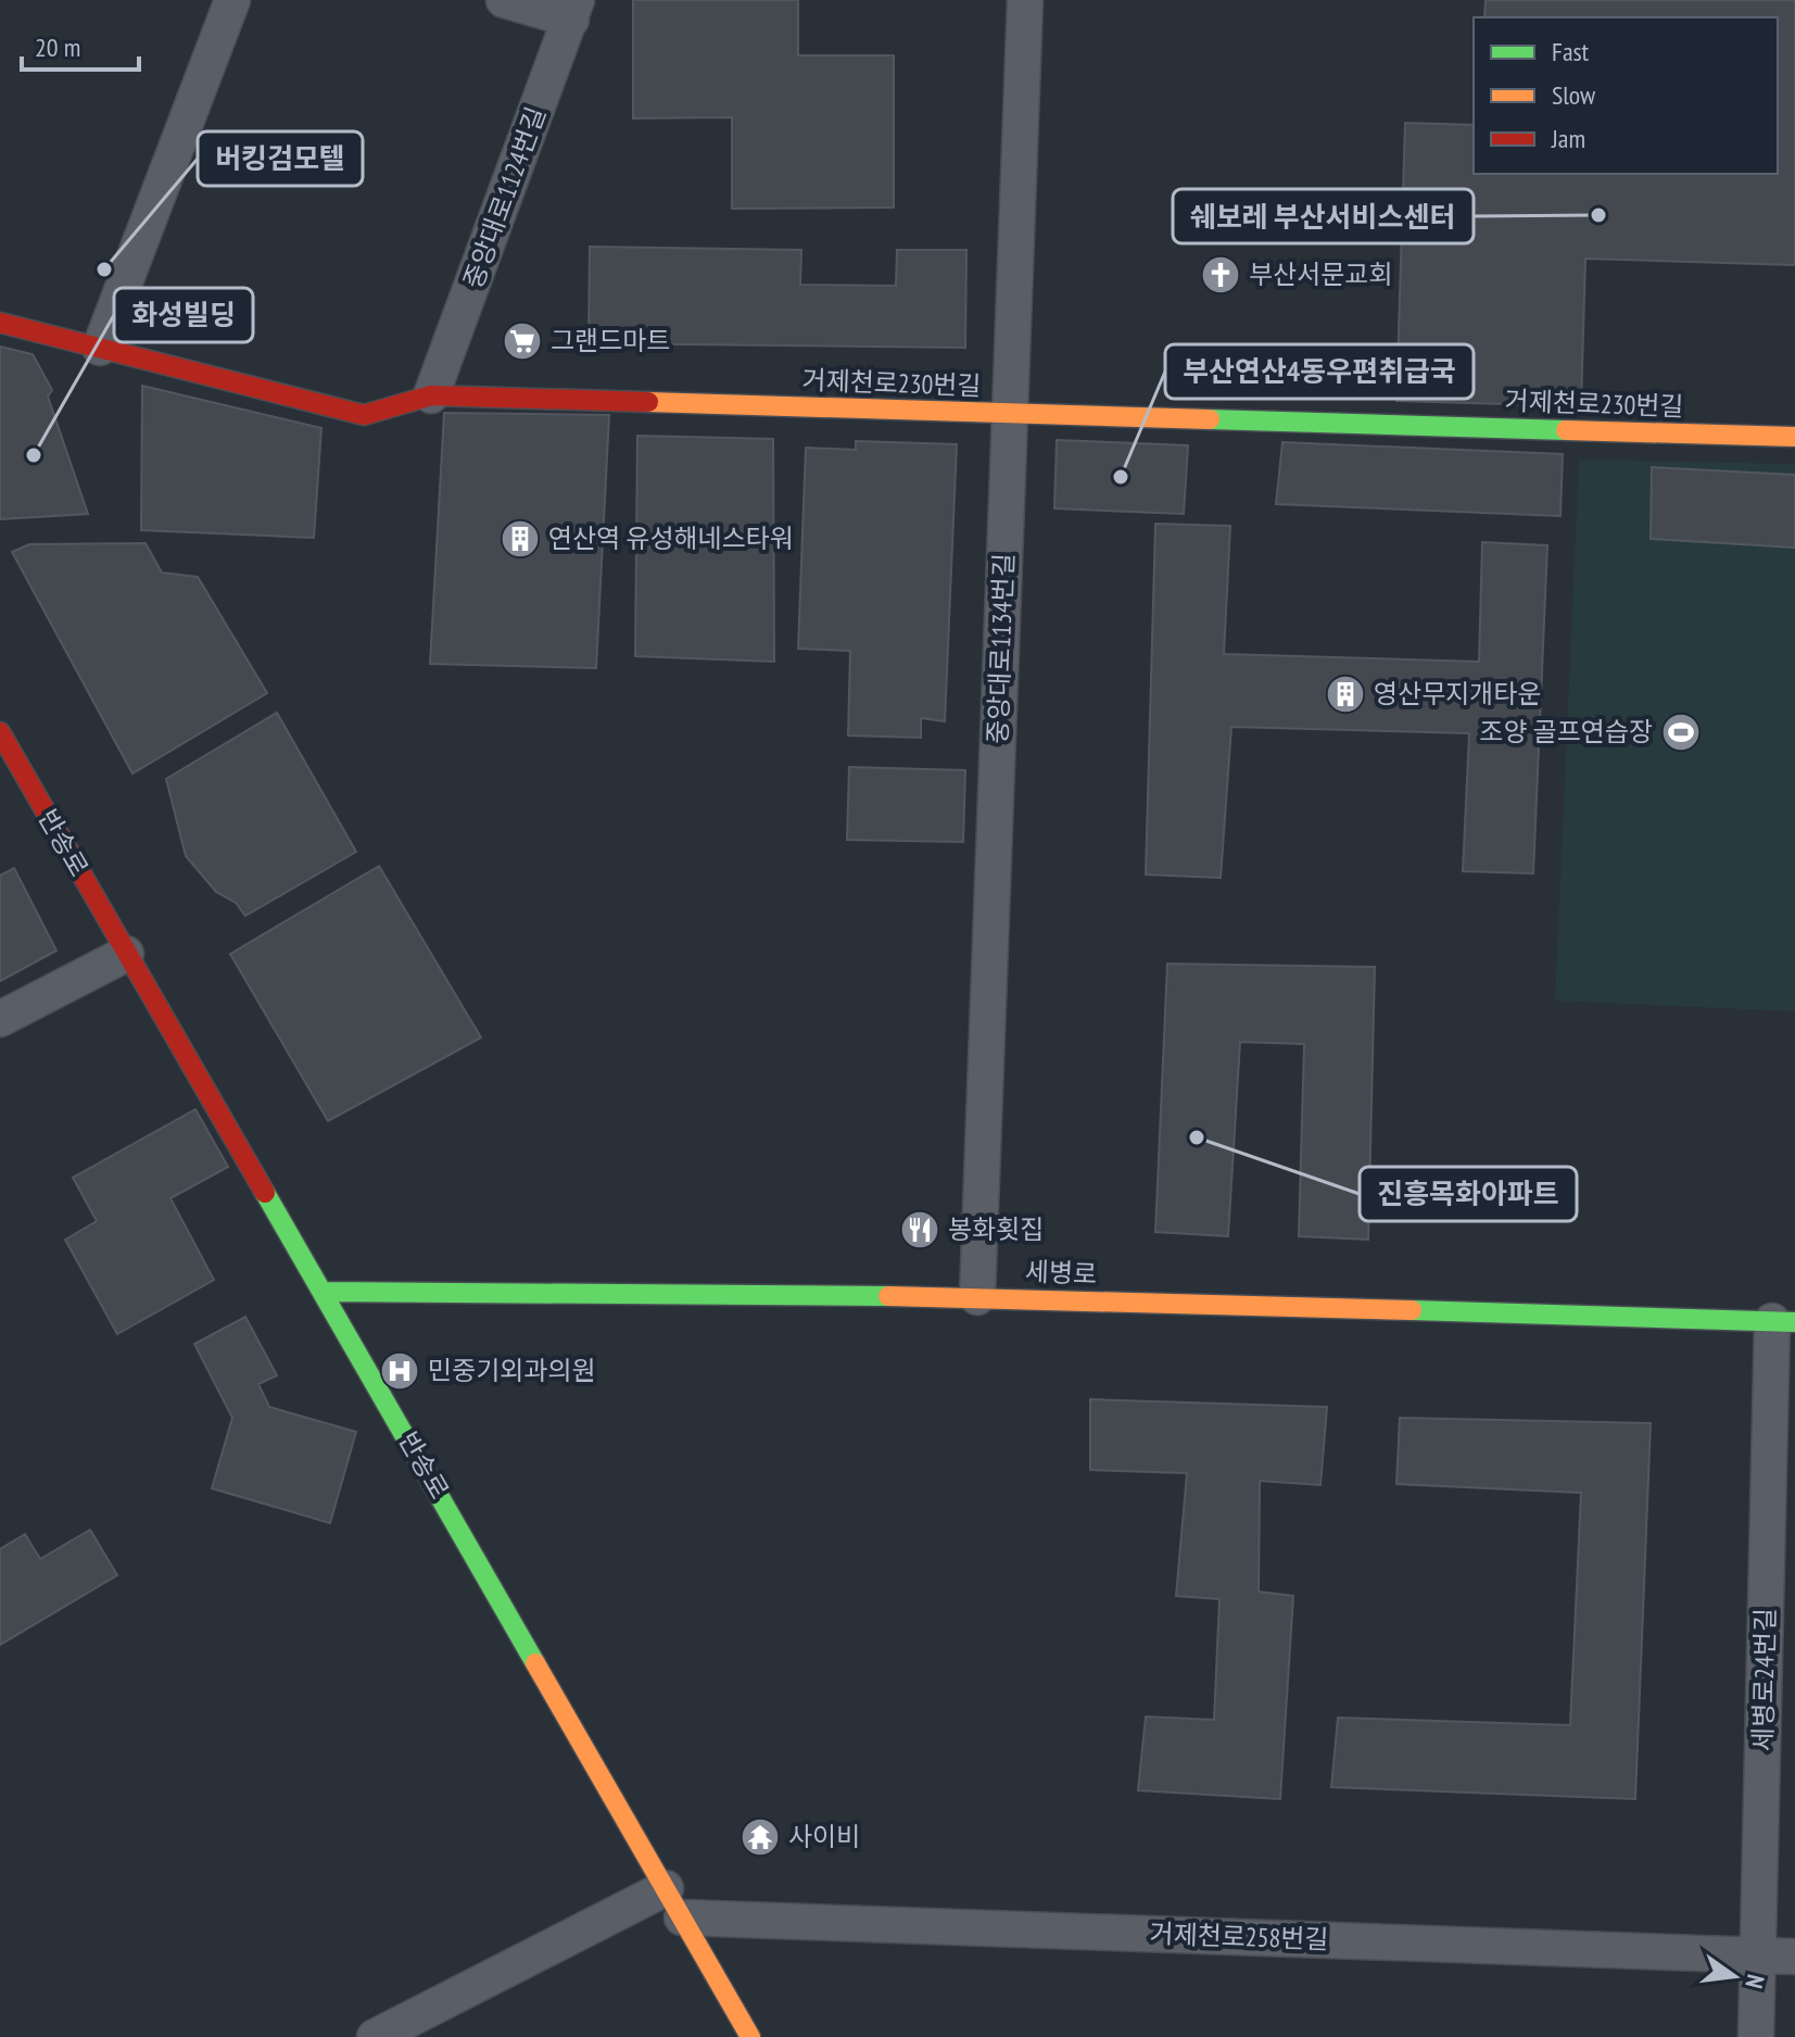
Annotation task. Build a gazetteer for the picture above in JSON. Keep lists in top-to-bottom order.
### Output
{
  "streets": {
    "main road": ["거제천로230번길", "반송로", "세병로"],
    "street": [
      "중앙대로1124번길",
      "중앙대로1134번길",
      "세병로24번길",
      "거제천로258번길"
    ]
  },
  "crossings": [
    ["중앙대로1124번길", "거제천로230번길"],
    ["거제천로230번길", "중앙대로1134번길"],
    ["중앙대로1134번길", "세병로"],
    ["반송로", "세병로"],
    ["반송로", "거제천로258번길"],
    ["세병로", "세병로24번길"],
    ["세병로24번길", "거제천로258번길"]
  ],
  "places": {
    "other": [
      "쉐보레 부산서비스센터",
      "버킹검모텔",
      "화성빌딩",
      "부산연산4동우편취급국",
      "진흥목화아파트"
    ],
    "church": ["부산서문교회"],
    "supermarket": ["그랜드마트"],
    "building": ["연산역 유성해네스타워", "영산무지개타운"],
    "sports": ["조양 골프연습장"],
    "restaurant": ["봉화횟집"],
    "hospital": ["민중기외과의원"],
    "temple": ["사이비"]
  },
  "legend": ["Fast", "Slow", "Jam"],
  "scale_bar": "20 m",
  "north": "right"
}
